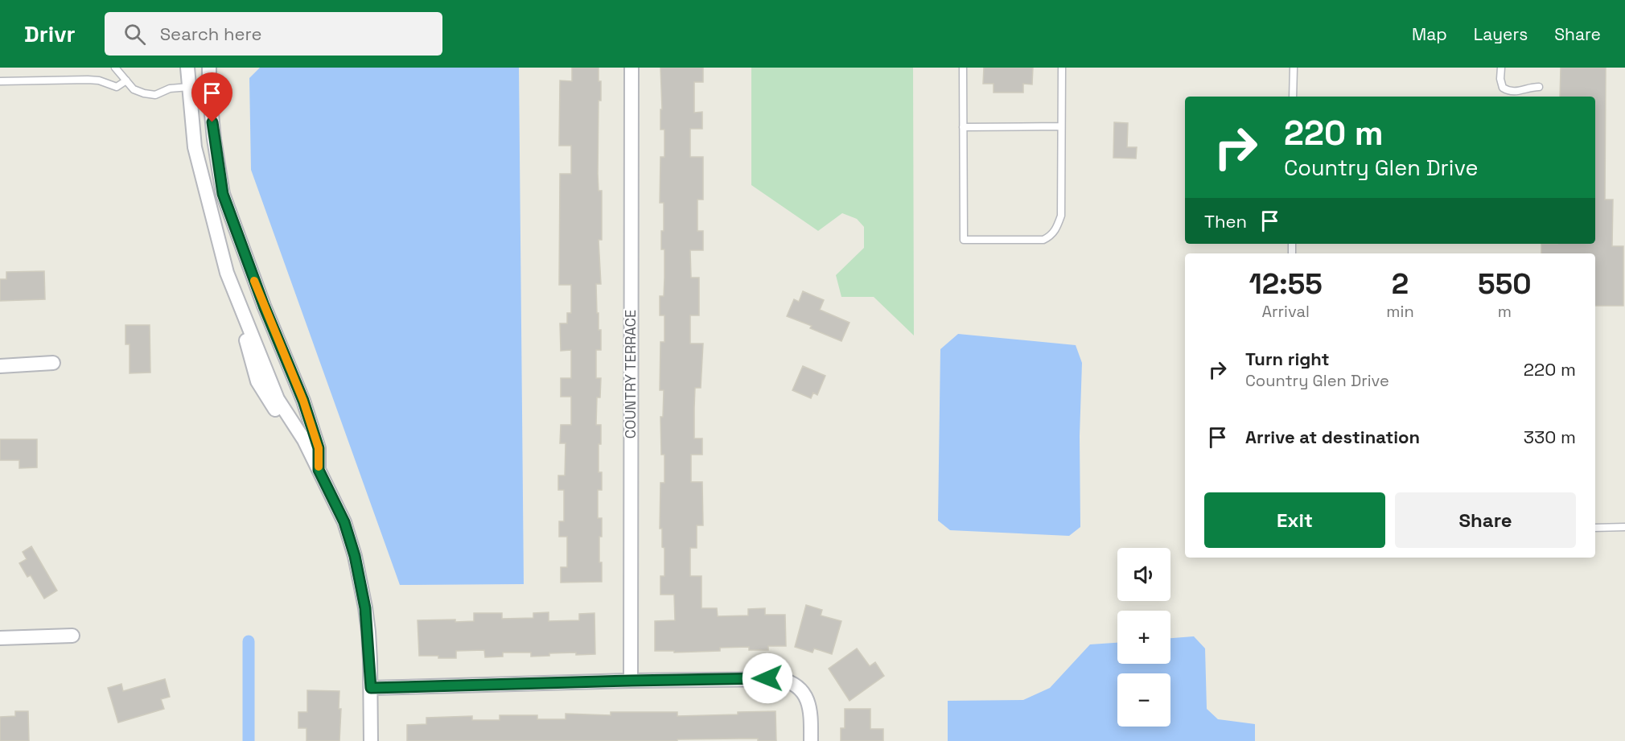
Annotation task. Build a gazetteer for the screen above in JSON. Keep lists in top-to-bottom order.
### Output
{
  "streets": {
    "street": ["COUNTRY TERRACE"]
  },
  "page": {
    "header": "Drivr",
    "search": "Search here",
    "nav": ["Map", "Layers", "Share"],
    "turn": ["220 m", "Country Glen Drive"],
    "then": "Then",
    "eta": [
      "12:55",
      "Arrival",
      "2",
      "min",
      "550",
      "m"
    ],
    "list": [
      {
        "name": "Turn right",
        "note": "Country Glen Drive",
        "value": "220 m"
      },
      {
        "name": "Arrive at destination",
        "value": "330 m"
      }
    ],
    "buttons": ["Exit", "Share"],
    "map_buttons": ["+", "−"]
  }
}
